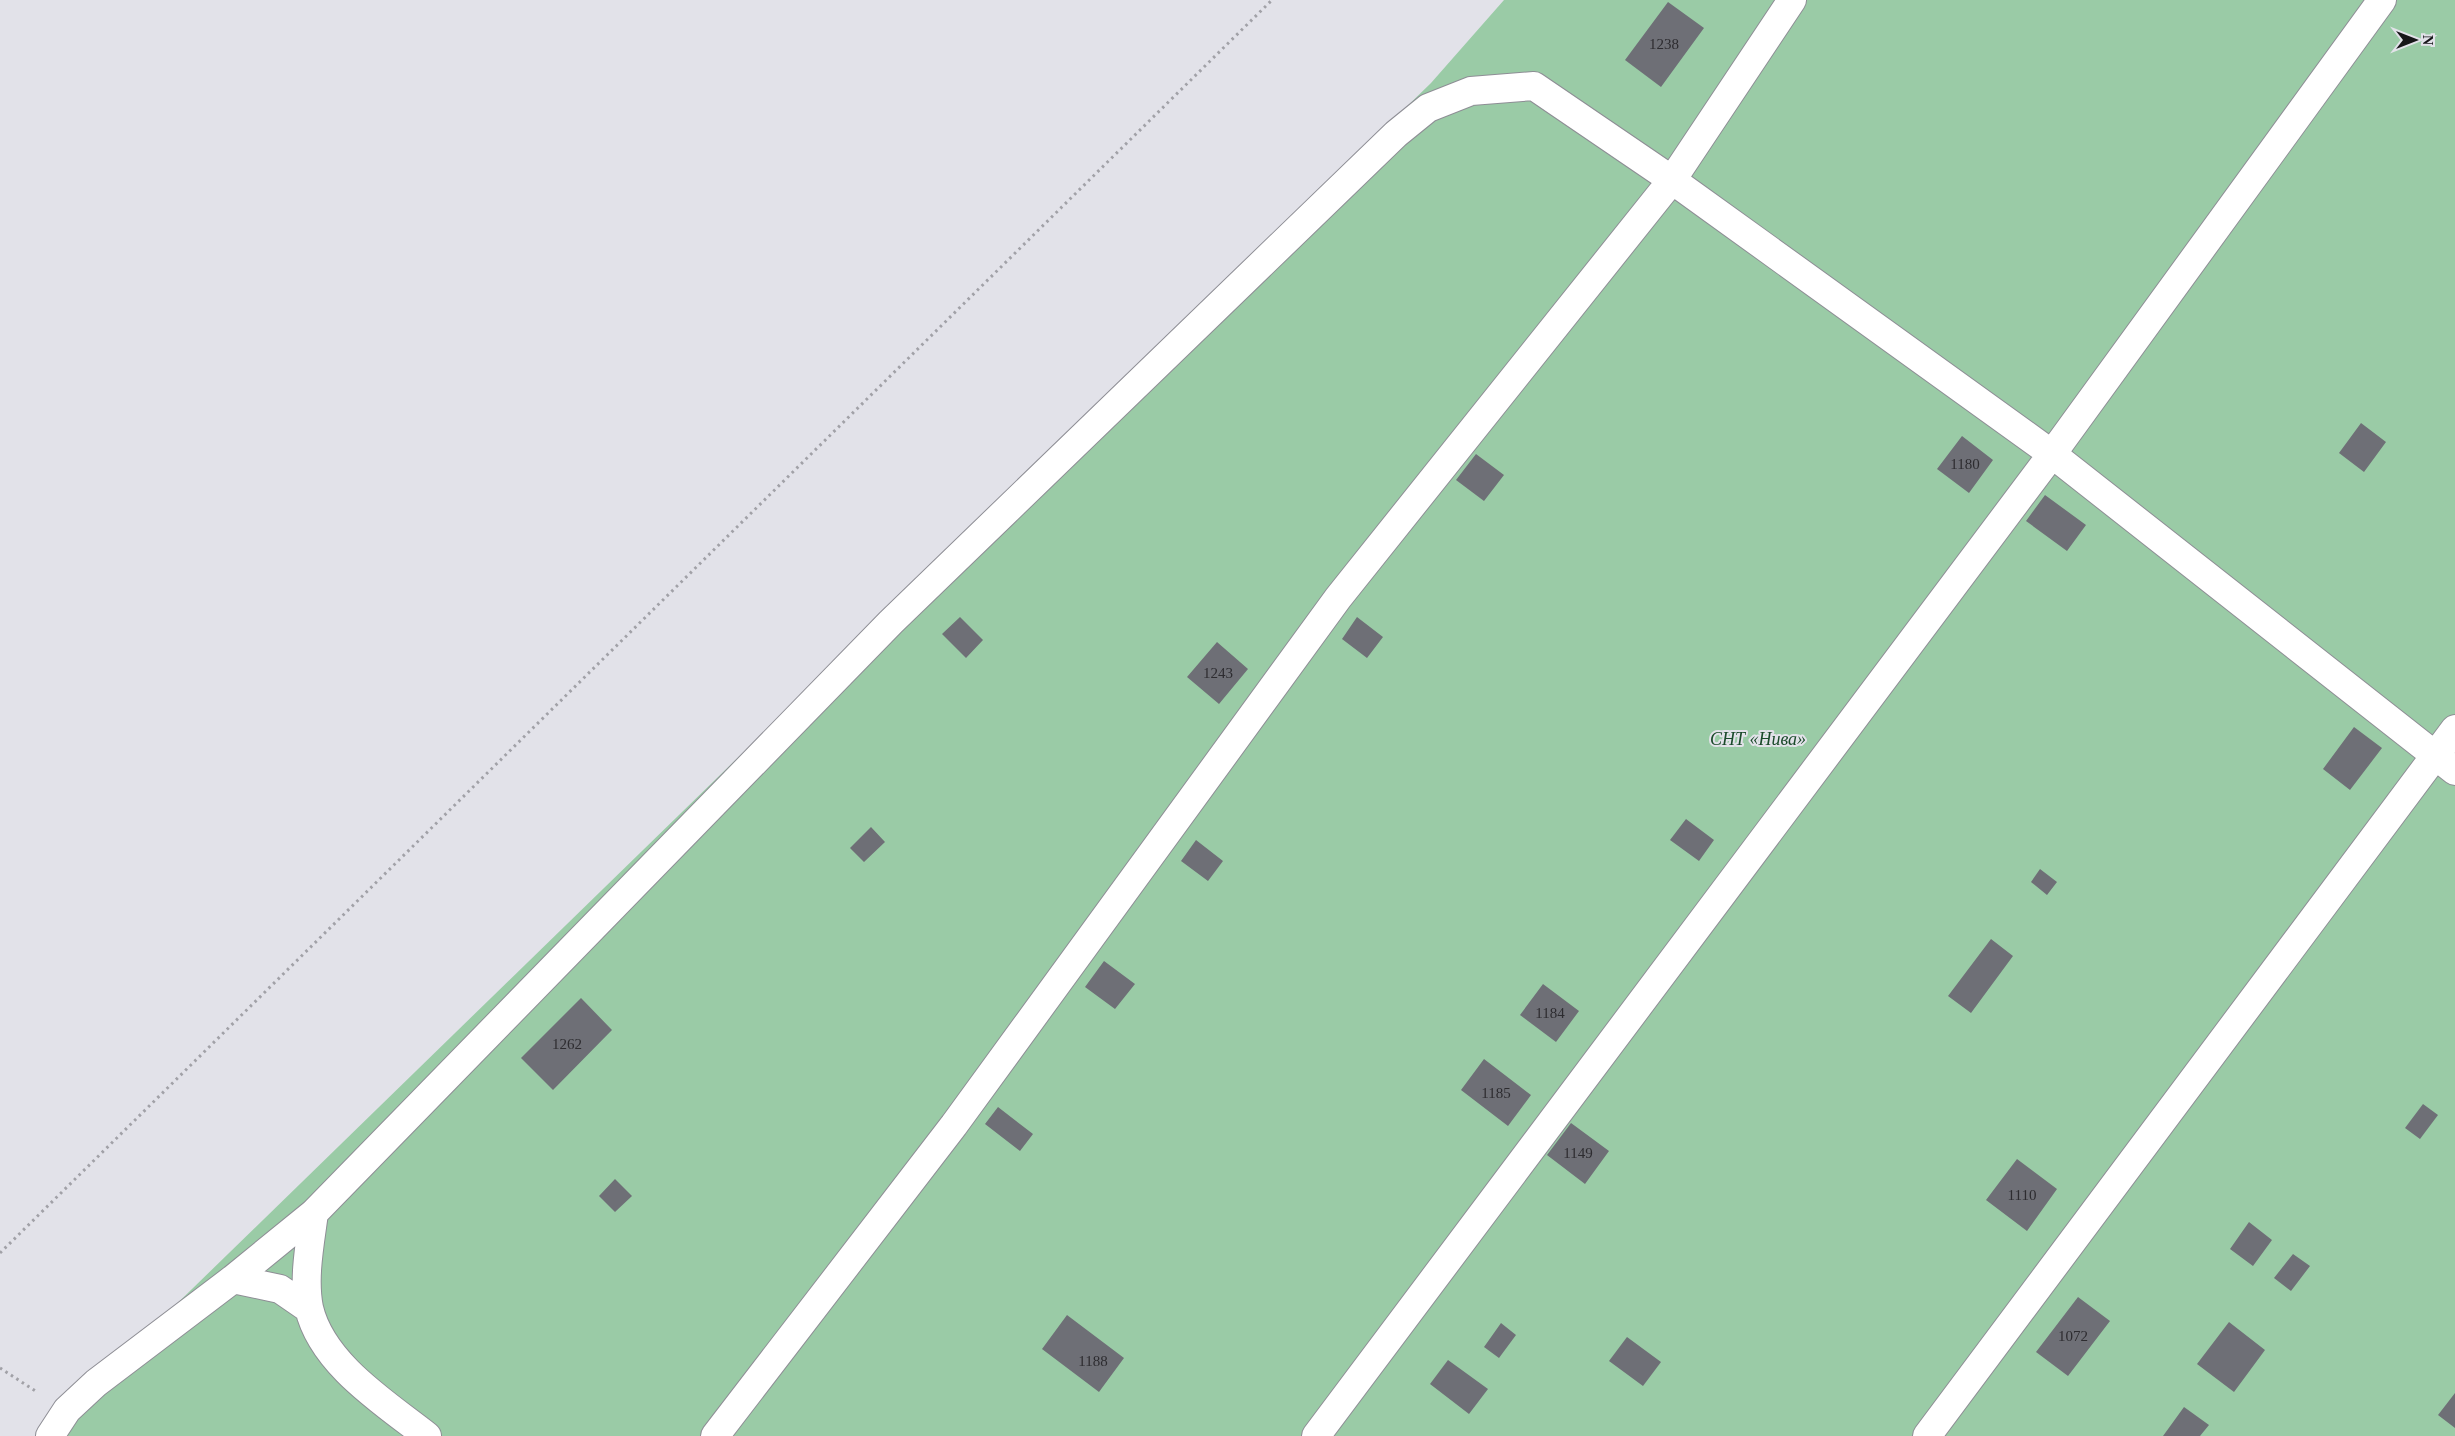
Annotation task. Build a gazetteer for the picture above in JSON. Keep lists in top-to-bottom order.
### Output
{
  "parks": ["СНТ «Нива»"],
  "house_numbers": [
    "1238",
    "1180",
    "1243",
    "1184",
    "1262",
    "1185",
    "1149",
    "1110",
    "1072",
    "1188"
  ],
  "north": "right"
}
